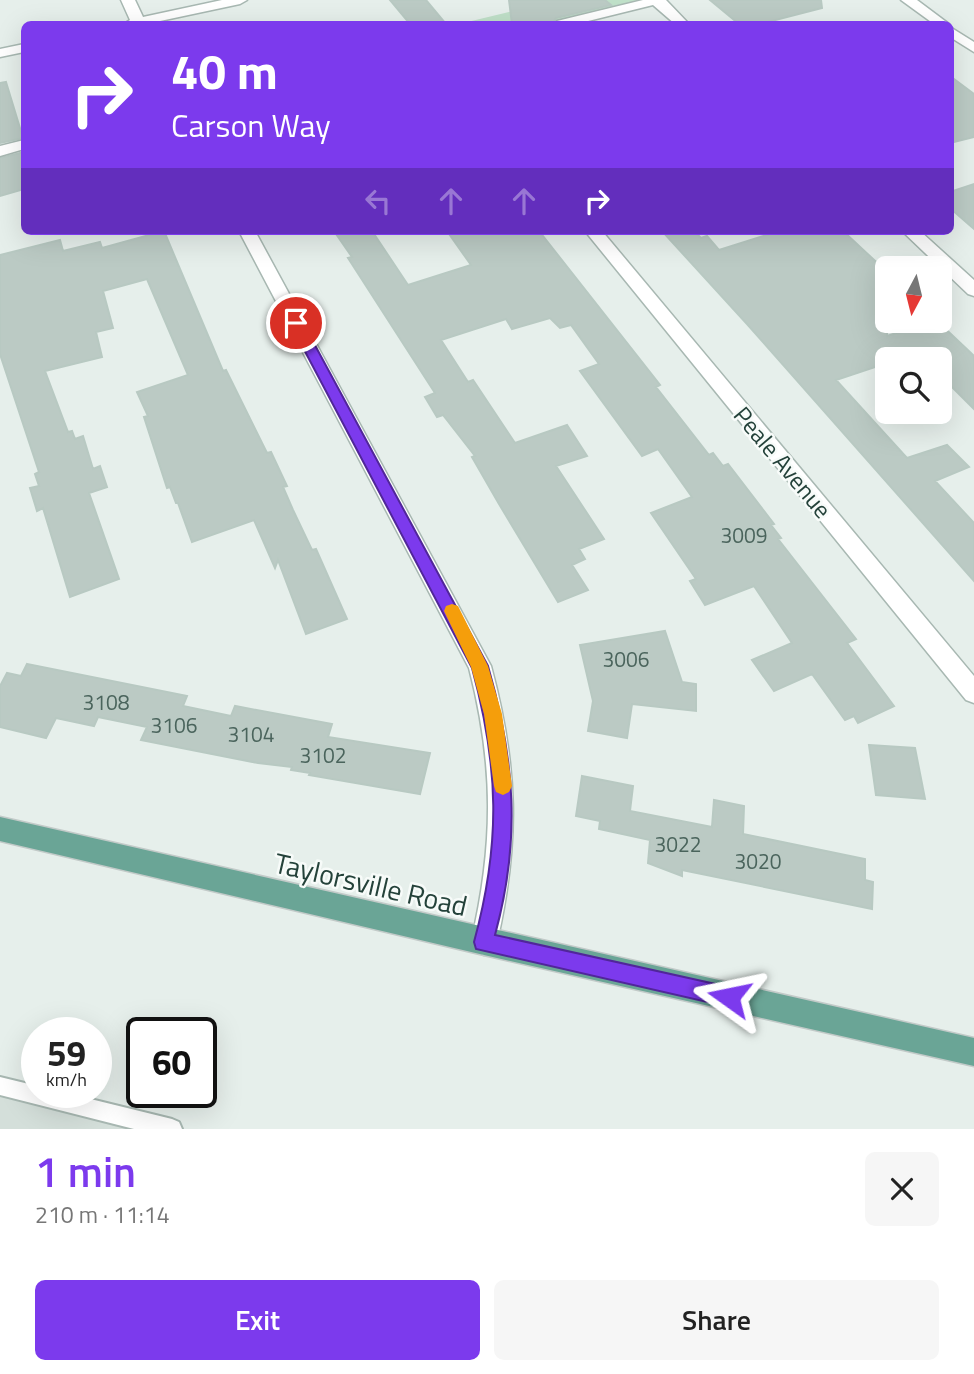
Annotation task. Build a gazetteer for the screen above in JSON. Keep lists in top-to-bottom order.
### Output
{
  "streets": {
    "main road": ["Taylorsville Road"],
    "street": ["Peale Avenue"]
  },
  "house_numbers": [
    "3009",
    "3006",
    "3108",
    "3106",
    "3104",
    "3102",
    "3022",
    "3020"
  ],
  "north": "bottom",
  "page": {
    "turn": ["40 m", "Carson Way"],
    "speed": "59 km/h",
    "limit": "60",
    "heading": ["1 min", "210 m · 11:14"],
    "buttons": ["Exit", "Share"]
  }
}
